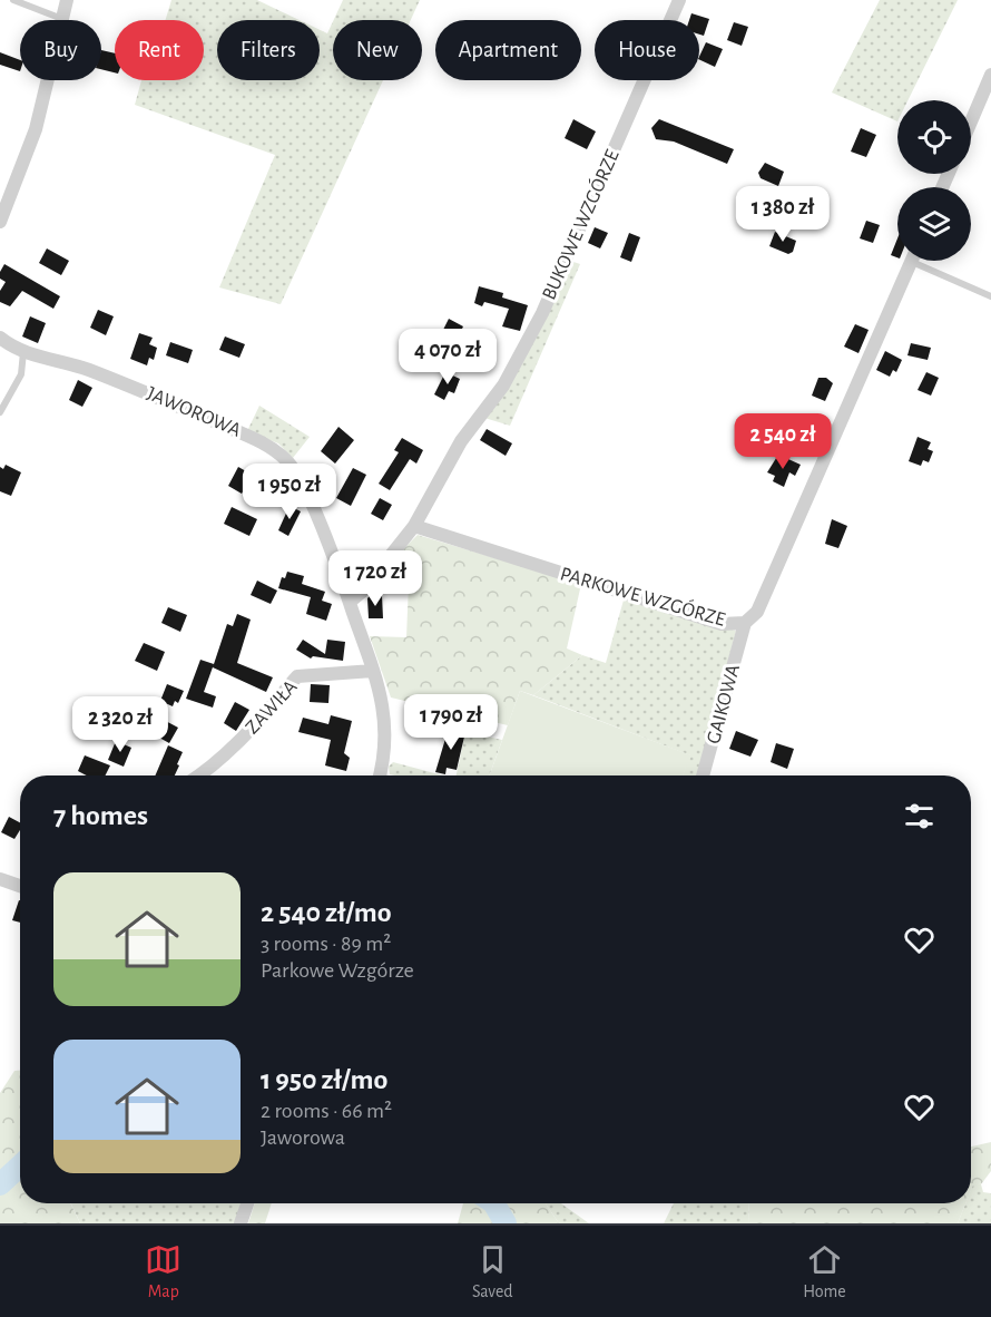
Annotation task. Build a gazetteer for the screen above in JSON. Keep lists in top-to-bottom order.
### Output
{
  "streets": {
    "street": [
      "BUKOWE WZGÓRZE",
      "JAWOROWA",
      "PARKOWE WZGÓRZE",
      "GAIKOWA",
      "ZAWIŁA"
    ]
  },
  "crossings": [
    ["BUKOWE WZGÓRZE", "JAWOROWA"],
    ["BUKOWE WZGÓRZE", "PARKOWE WZGÓRZE"],
    ["JAWOROWA", "ZAWIŁA"],
    ["PARKOWE WZGÓRZE", "GAIKOWA"]
  ],
  "page": {
    "chip": [
      "Buy",
      "Rent",
      "Filters",
      "New",
      "Apartment",
      "House"
    ],
    "price": [
      "1 380 zł",
      "4 070 zł",
      "2 540 zł",
      "1 950 zł",
      "1 720 zł",
      "1 790 zł",
      "2 320 zł"
    ],
    "heading": "7 homes",
    "list": [
      {
        "name": "2 540 zł/mo",
        "note": "3 rooms · 89 m² · Parkowe Wzgórze"
      },
      {
        "name": "1 950 zł/mo",
        "note": "2 rooms · 66 m² · Jaworowa"
      }
    ],
    "tabs": ["Map", "Saved", "Home"]
  }
}
